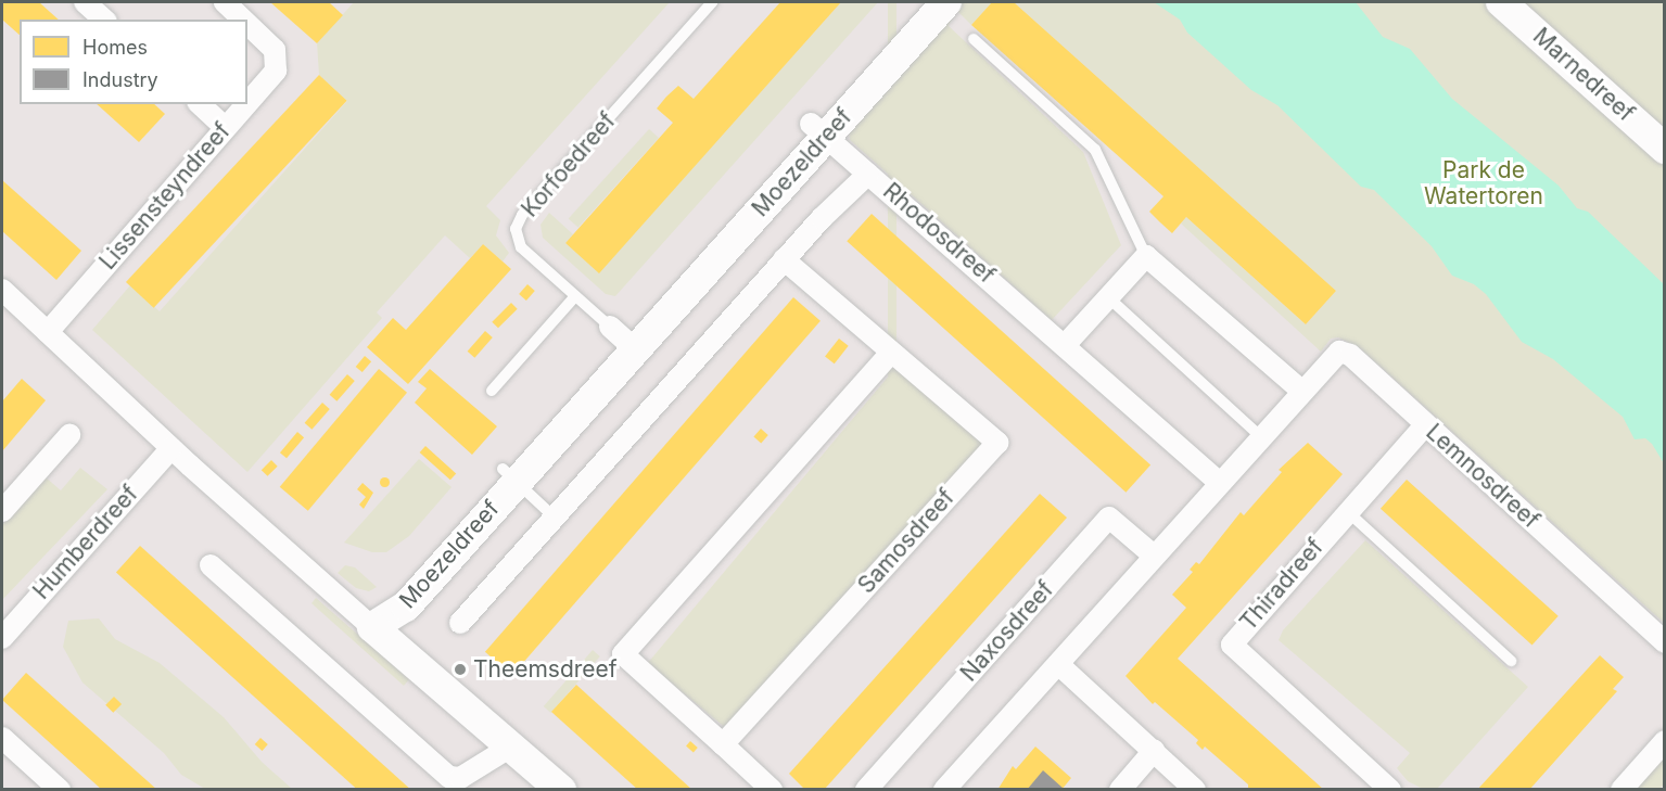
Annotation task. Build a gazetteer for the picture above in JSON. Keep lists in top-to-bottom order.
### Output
{
  "streets": {
    "street": [
      "Marnedreef",
      "Moezeldreef",
      "Lissensteyndreef",
      "Rhodosdreef",
      "Lemnosdreef",
      "Samosdreef",
      "Humberdreef",
      "Thiradreef",
      "Naxosdreef"
    ],
    "lane": ["Korfoedreef"]
  },
  "crossings": [
    ["Moezeldreef", "Korfoedreef"],
    ["Moezeldreef", "Rhodosdreef"],
    ["Lemnosdreef", "Thiradreef"]
  ],
  "parks": ["Park de Watertoren"],
  "places": ["Theemsdreef"],
  "legend": ["Homes", "Industry"]
}
